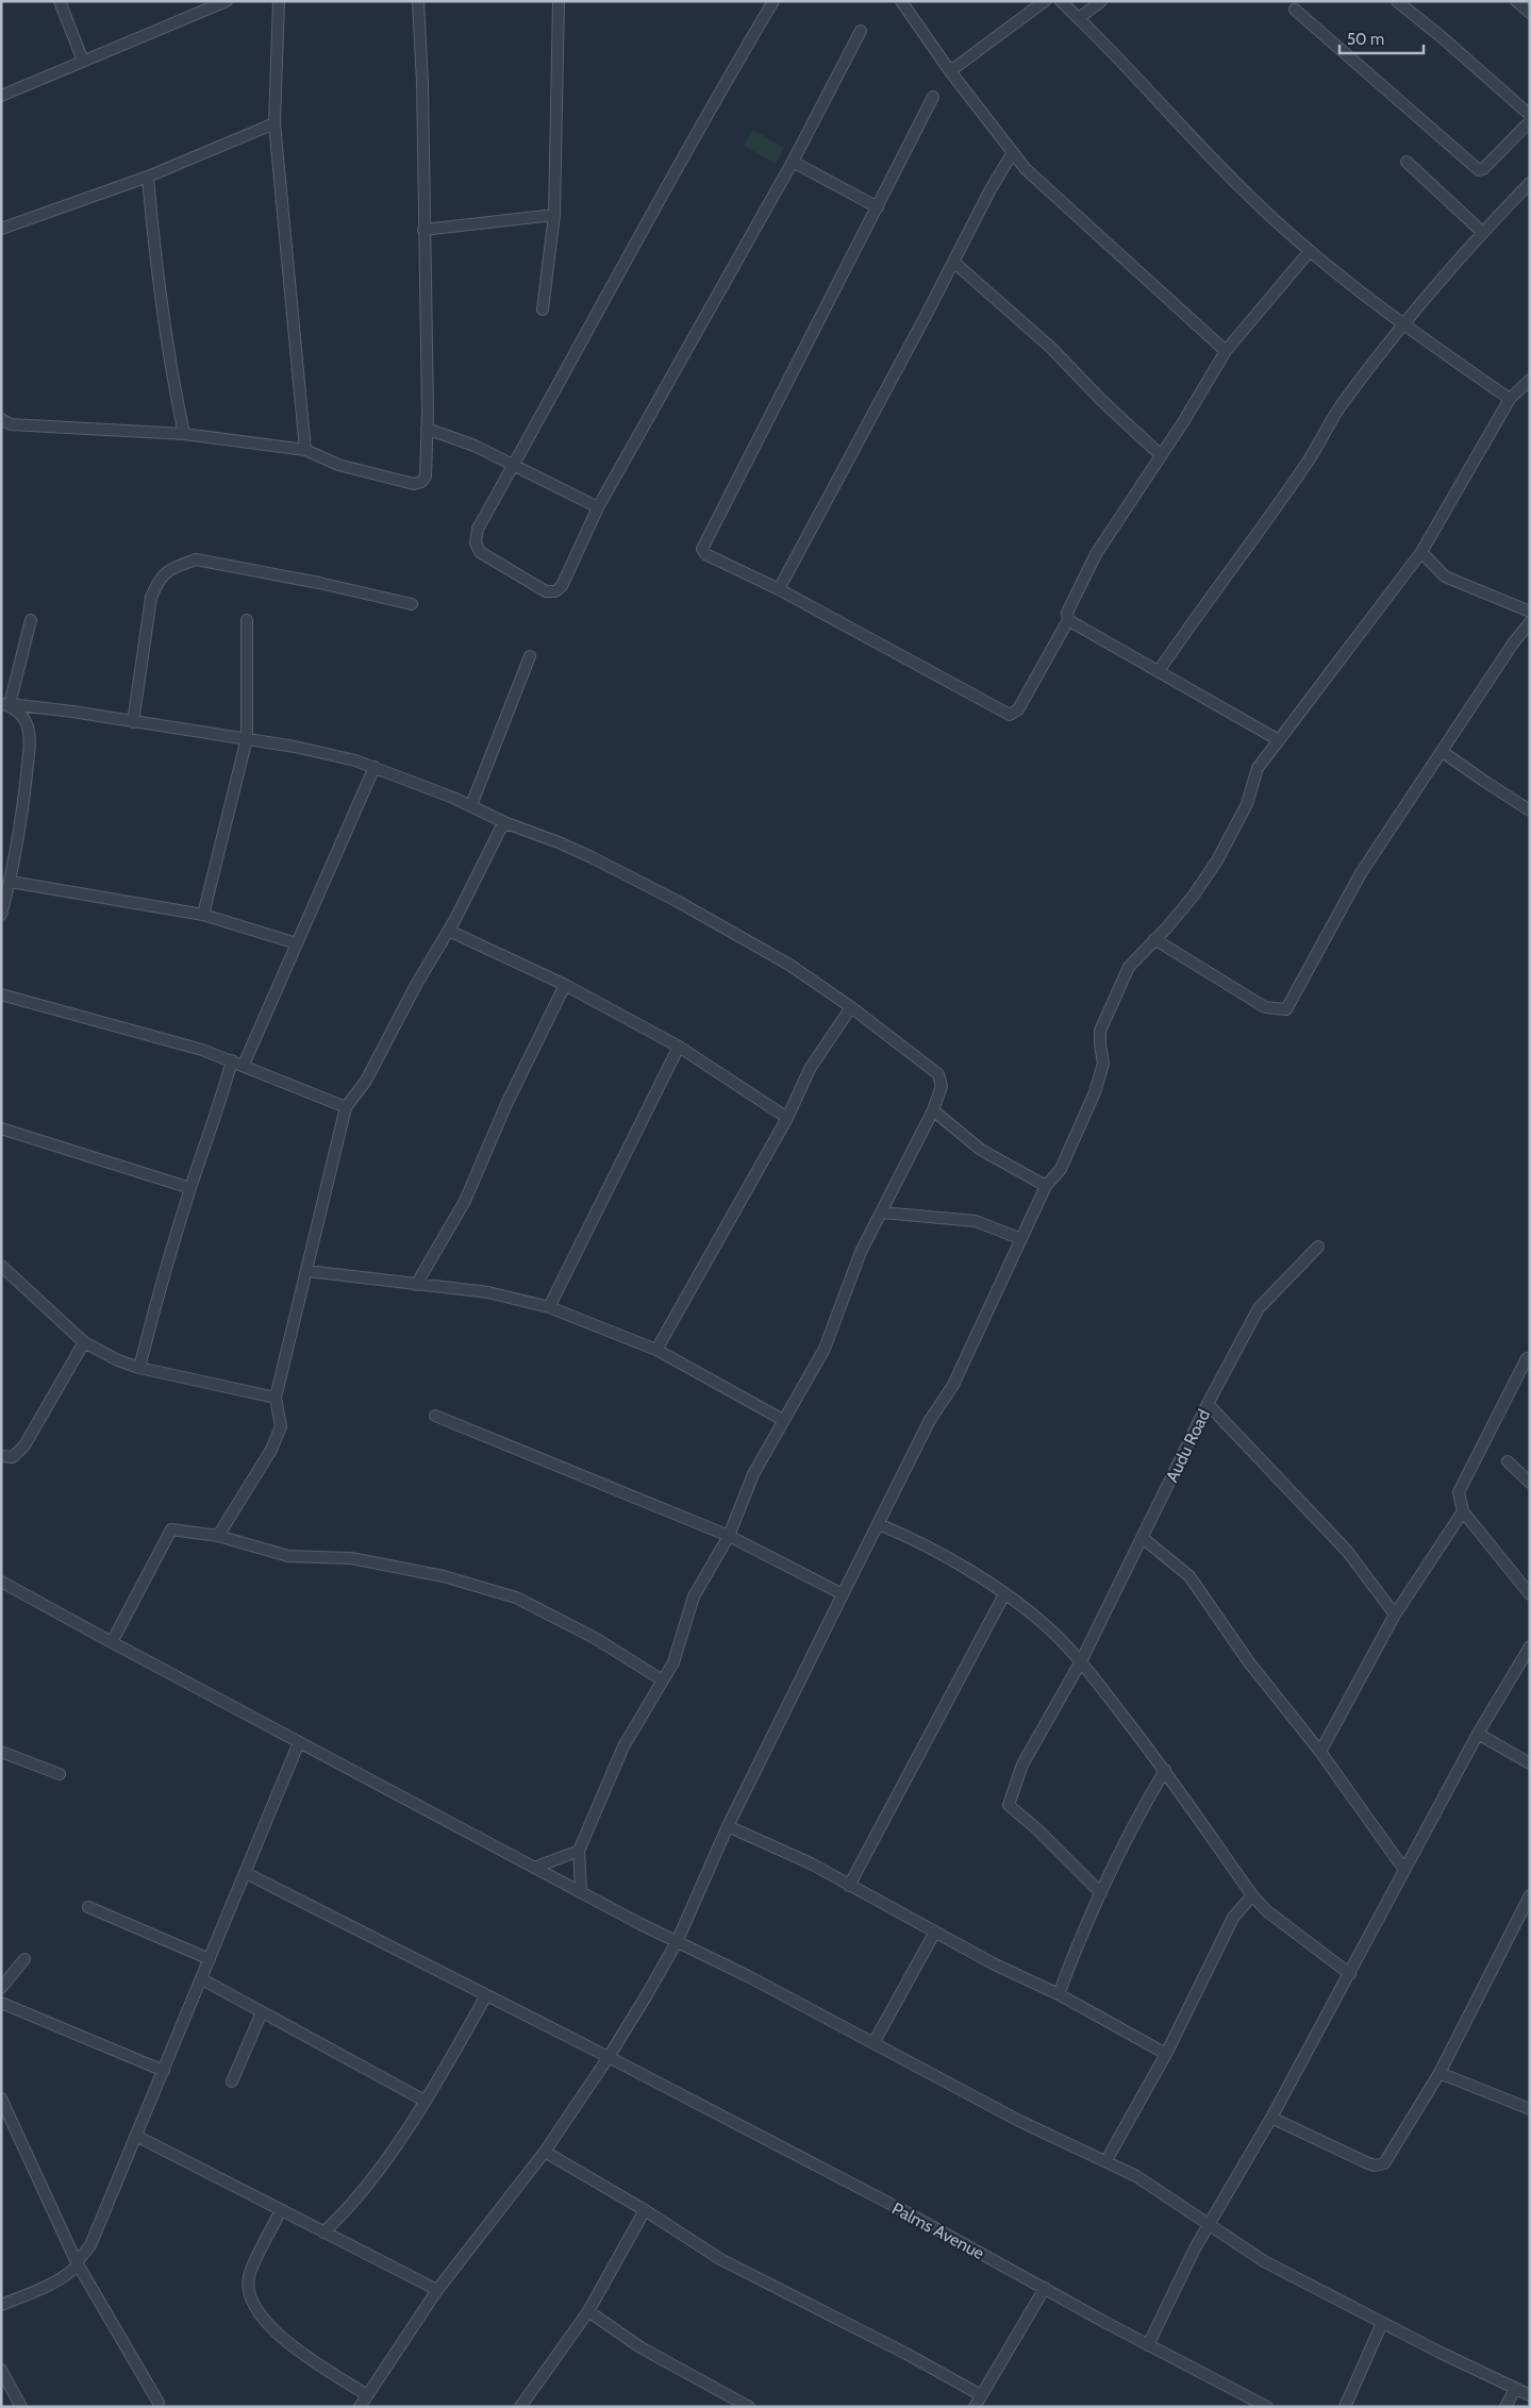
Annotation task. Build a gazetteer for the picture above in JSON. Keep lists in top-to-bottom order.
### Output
{
  "streets": {
    "street": ["Audu Road", "Palms Avenue"]
  },
  "scale_bar": "50 m"
}
